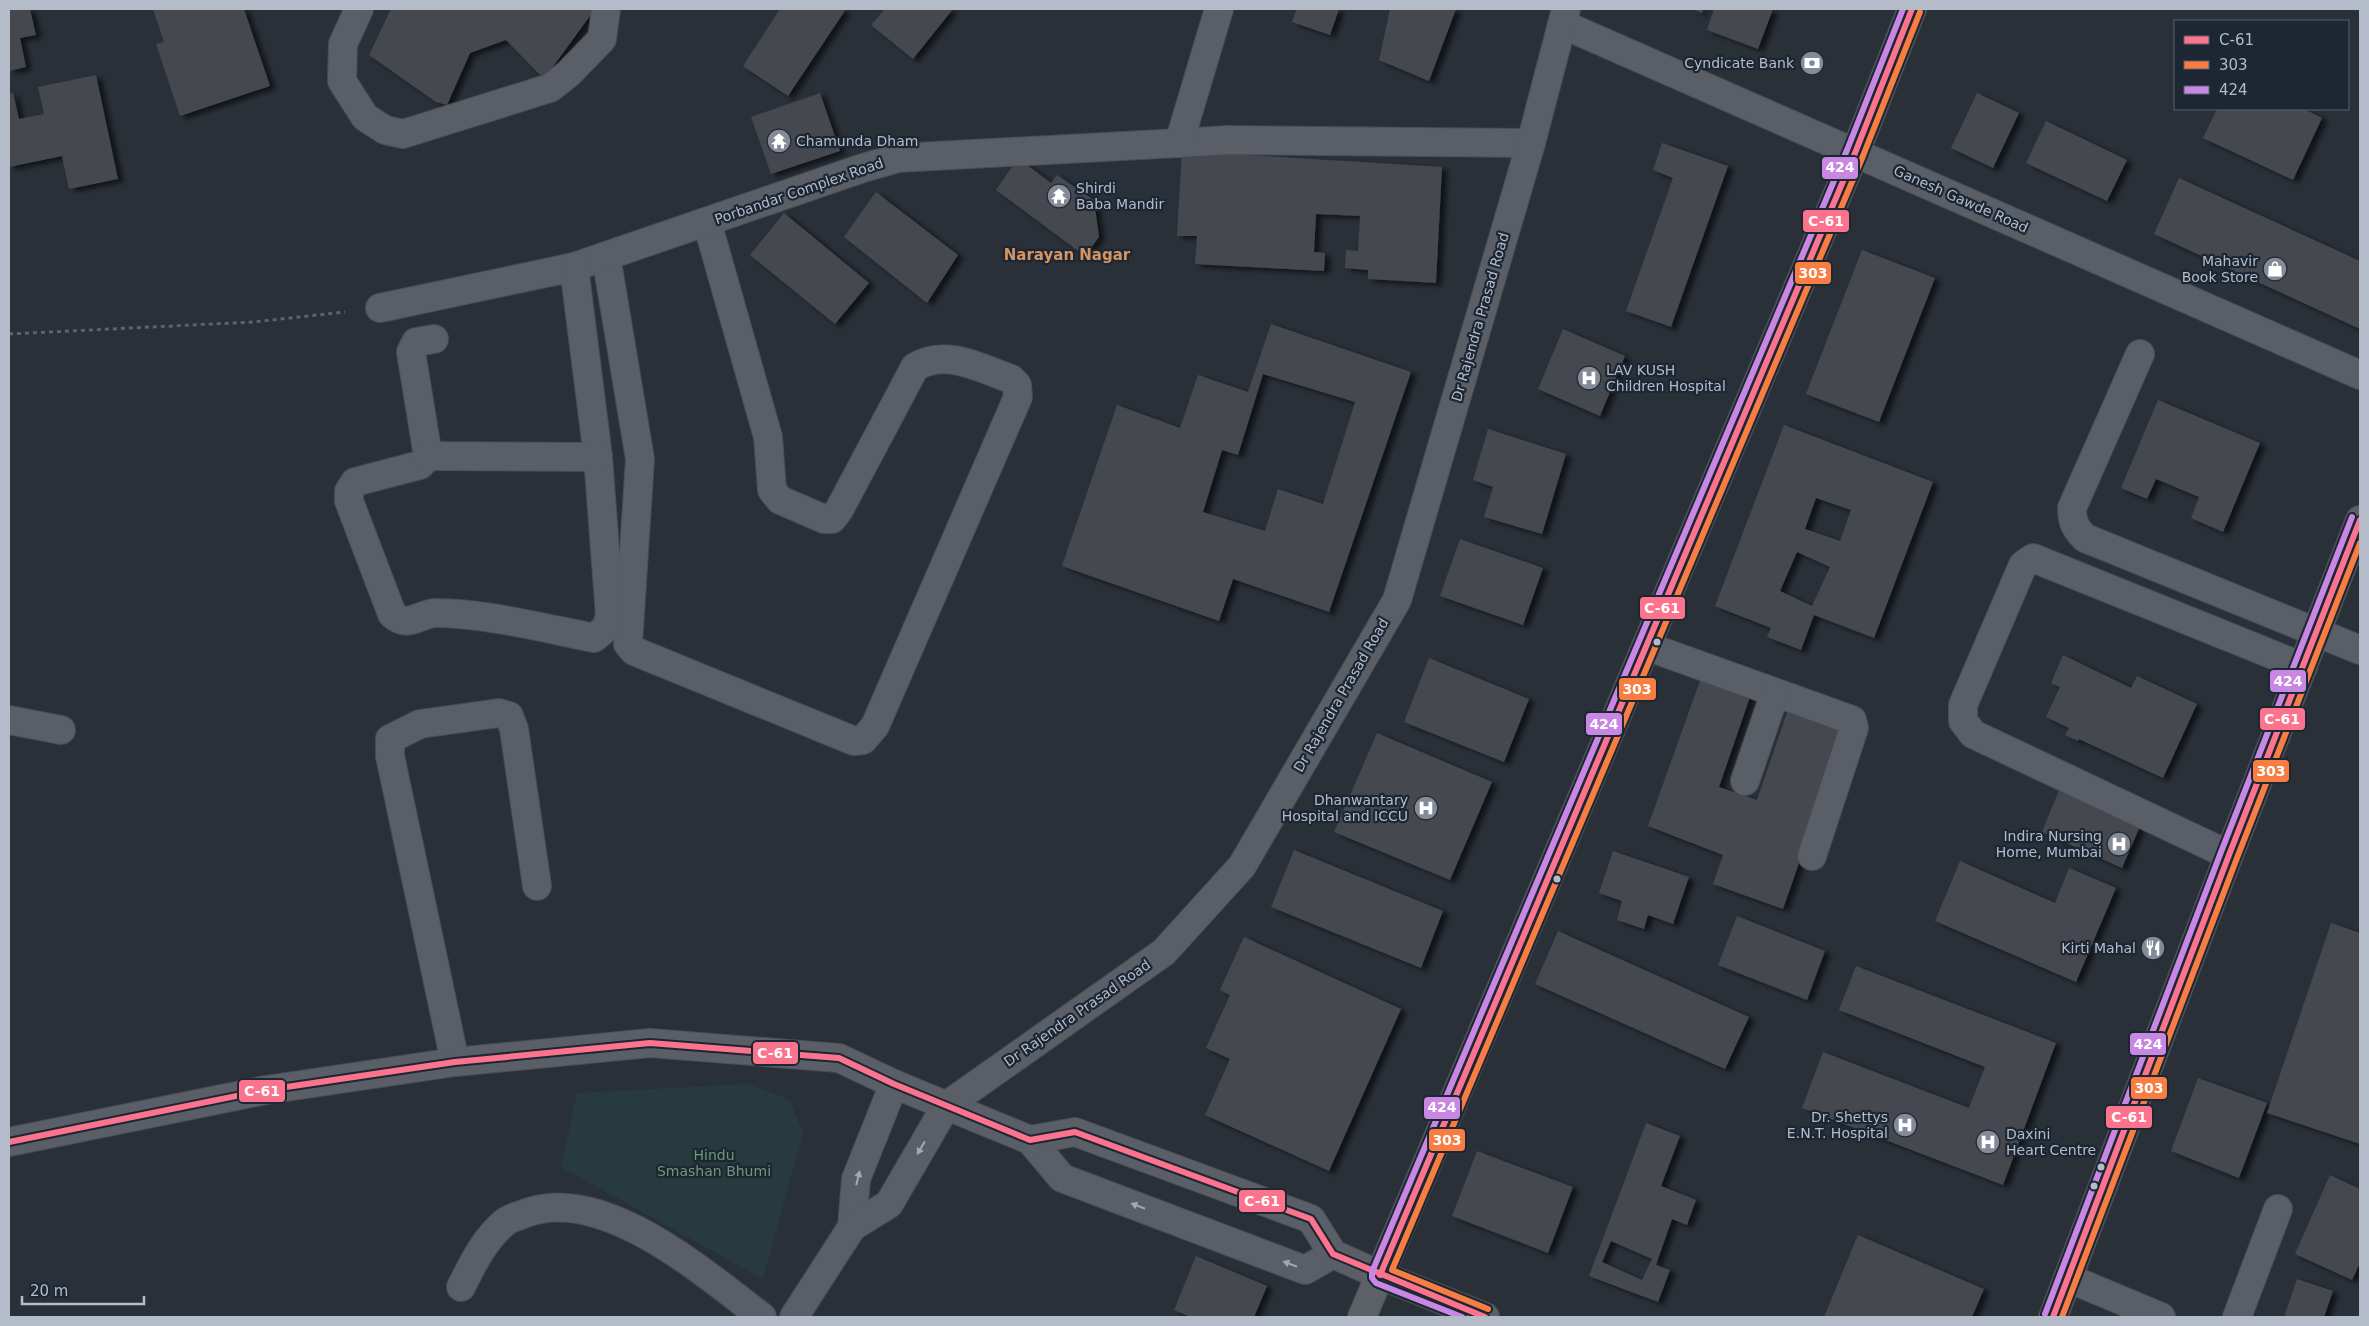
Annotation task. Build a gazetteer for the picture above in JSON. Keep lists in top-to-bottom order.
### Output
{
  "streets": {
    "street": ["Porbandar Complex Road", "Ganesh Gawde Road", "Dr Rajendra Prasad Road"]
  },
  "crossings": [
    ["Porbandar Complex Road", "Dr Rajendra Prasad Road"],
    ["Ganesh Gawde Road", "Dr Rajendra Prasad Road"]
  ],
  "districts": ["Narayan Nagar"],
  "parks": ["Hindu Smashan Bhumi"],
  "places": {
    "bank": ["Cyndicate Bank"],
    "temple": ["Chamunda Dham", "Shirdi Baba Mandir"],
    "shop": ["Mahavir Book Store"],
    "hospital": [
      "LAV KUSH Children Hospital",
      "Dhanwantary Hospital and ICCU",
      "Indira Nursing Home, Mumbai",
      "Dr. Shettys E.N.T. Hospital",
      "Daxini Heart Centre"
    ],
    "restaurant": ["Kirti Mahal"]
  },
  "lines": ["transit line C-61", "transit line 424", "transit line 303"],
  "legend": ["C-61", "303", "424"],
  "scale_bar": "20 m"
}
